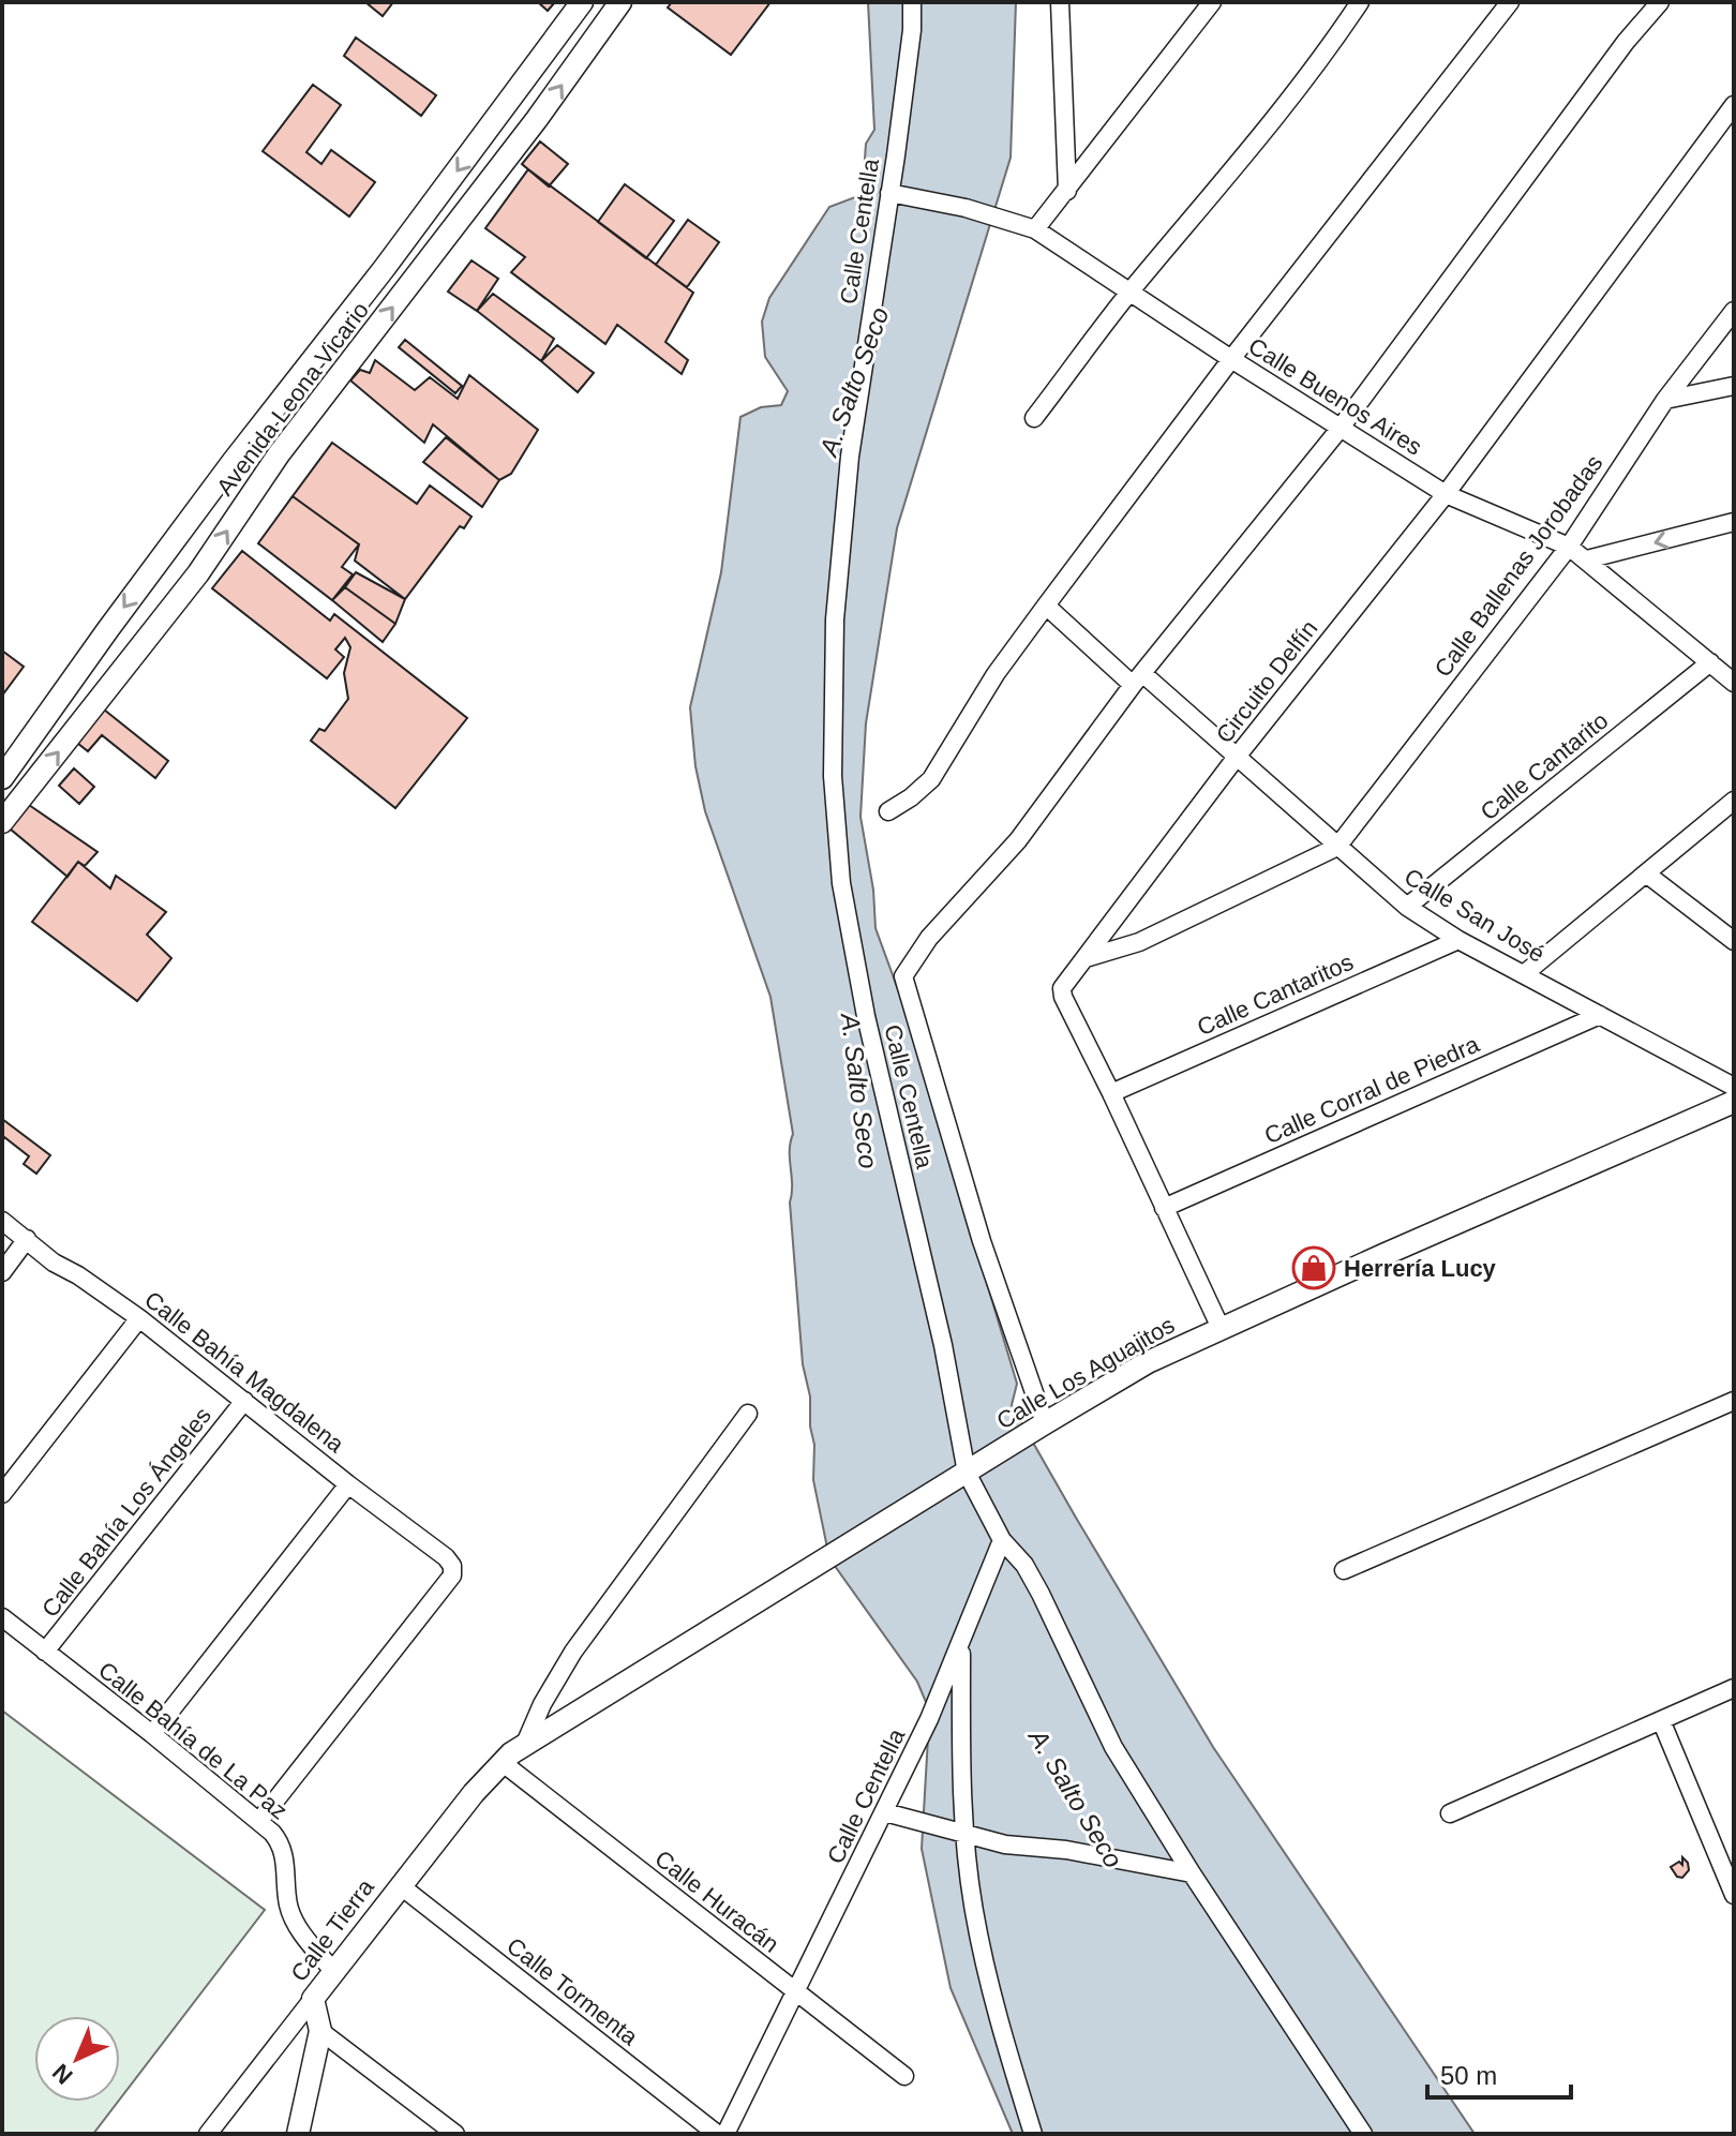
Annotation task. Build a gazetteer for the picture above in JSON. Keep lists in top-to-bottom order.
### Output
{
  "streets": {
    "street": [
      "Calle Centella",
      "Calle Buenos Aires",
      "Avenida Leona Vicario",
      "Calle Ballenas Jorobadas",
      "Circuito Delfín",
      "Calle Cantarito",
      "Calle San José",
      "Calle Cantaritos",
      "Calle Corral de Piedra",
      "Calle Bahía Magdalena",
      "Calle Los Aguajitos",
      "Calle Bahía Los Ángeles",
      "Calle Bahía de La Paz",
      "Calle Huracán",
      "Calle Tierra",
      "Calle Tormenta"
    ]
  },
  "crossings": [
    ["Calle Centella", "Calle Buenos Aires"],
    ["Calle Centella", "Calle Los Aguajitos"],
    ["Calle Centella", "Calle Huracán"],
    ["Calle Buenos Aires", "Calle Ballenas Jorobadas"],
    ["Calle Buenos Aires", "Circuito Delfín"],
    ["Calle Buenos Aires", "Calle Cantarito"],
    ["Calle Ballenas Jorobadas", "Calle San José"],
    ["Circuito Delfín", "Calle San José"],
    ["Circuito Delfín", "Calle Cantaritos"],
    ["Circuito Delfín", "Calle Corral de Piedra"],
    ["Circuito Delfín", "Calle Los Aguajitos"],
    ["Calle Cantarito", "Calle San José"],
    ["Calle San José", "Calle Cantaritos"],
    ["Calle San José", "Calle Corral de Piedra"],
    ["Calle Bahía Magdalena", "Calle Bahía Los Ángeles"],
    ["Calle Bahía Magdalena", "Calle Bahía de La Paz"],
    ["Calle Los Aguajitos", "Calle Huracán"],
    ["Calle Los Aguajitos", "Calle Tierra"],
    ["Calle Bahía Los Ángeles", "Calle Bahía de La Paz"],
    ["Calle Bahía de La Paz", "Calle Tierra"],
    ["Calle Huracán", "Calle Tierra"],
    ["Calle Tierra", "Calle Tormenta"]
  ],
  "water": ["A. Salto Seco"],
  "places": {
    "shop": ["Herrería Lucy"]
  },
  "scale_bar": "50 m",
  "north": "bottom left"
}
